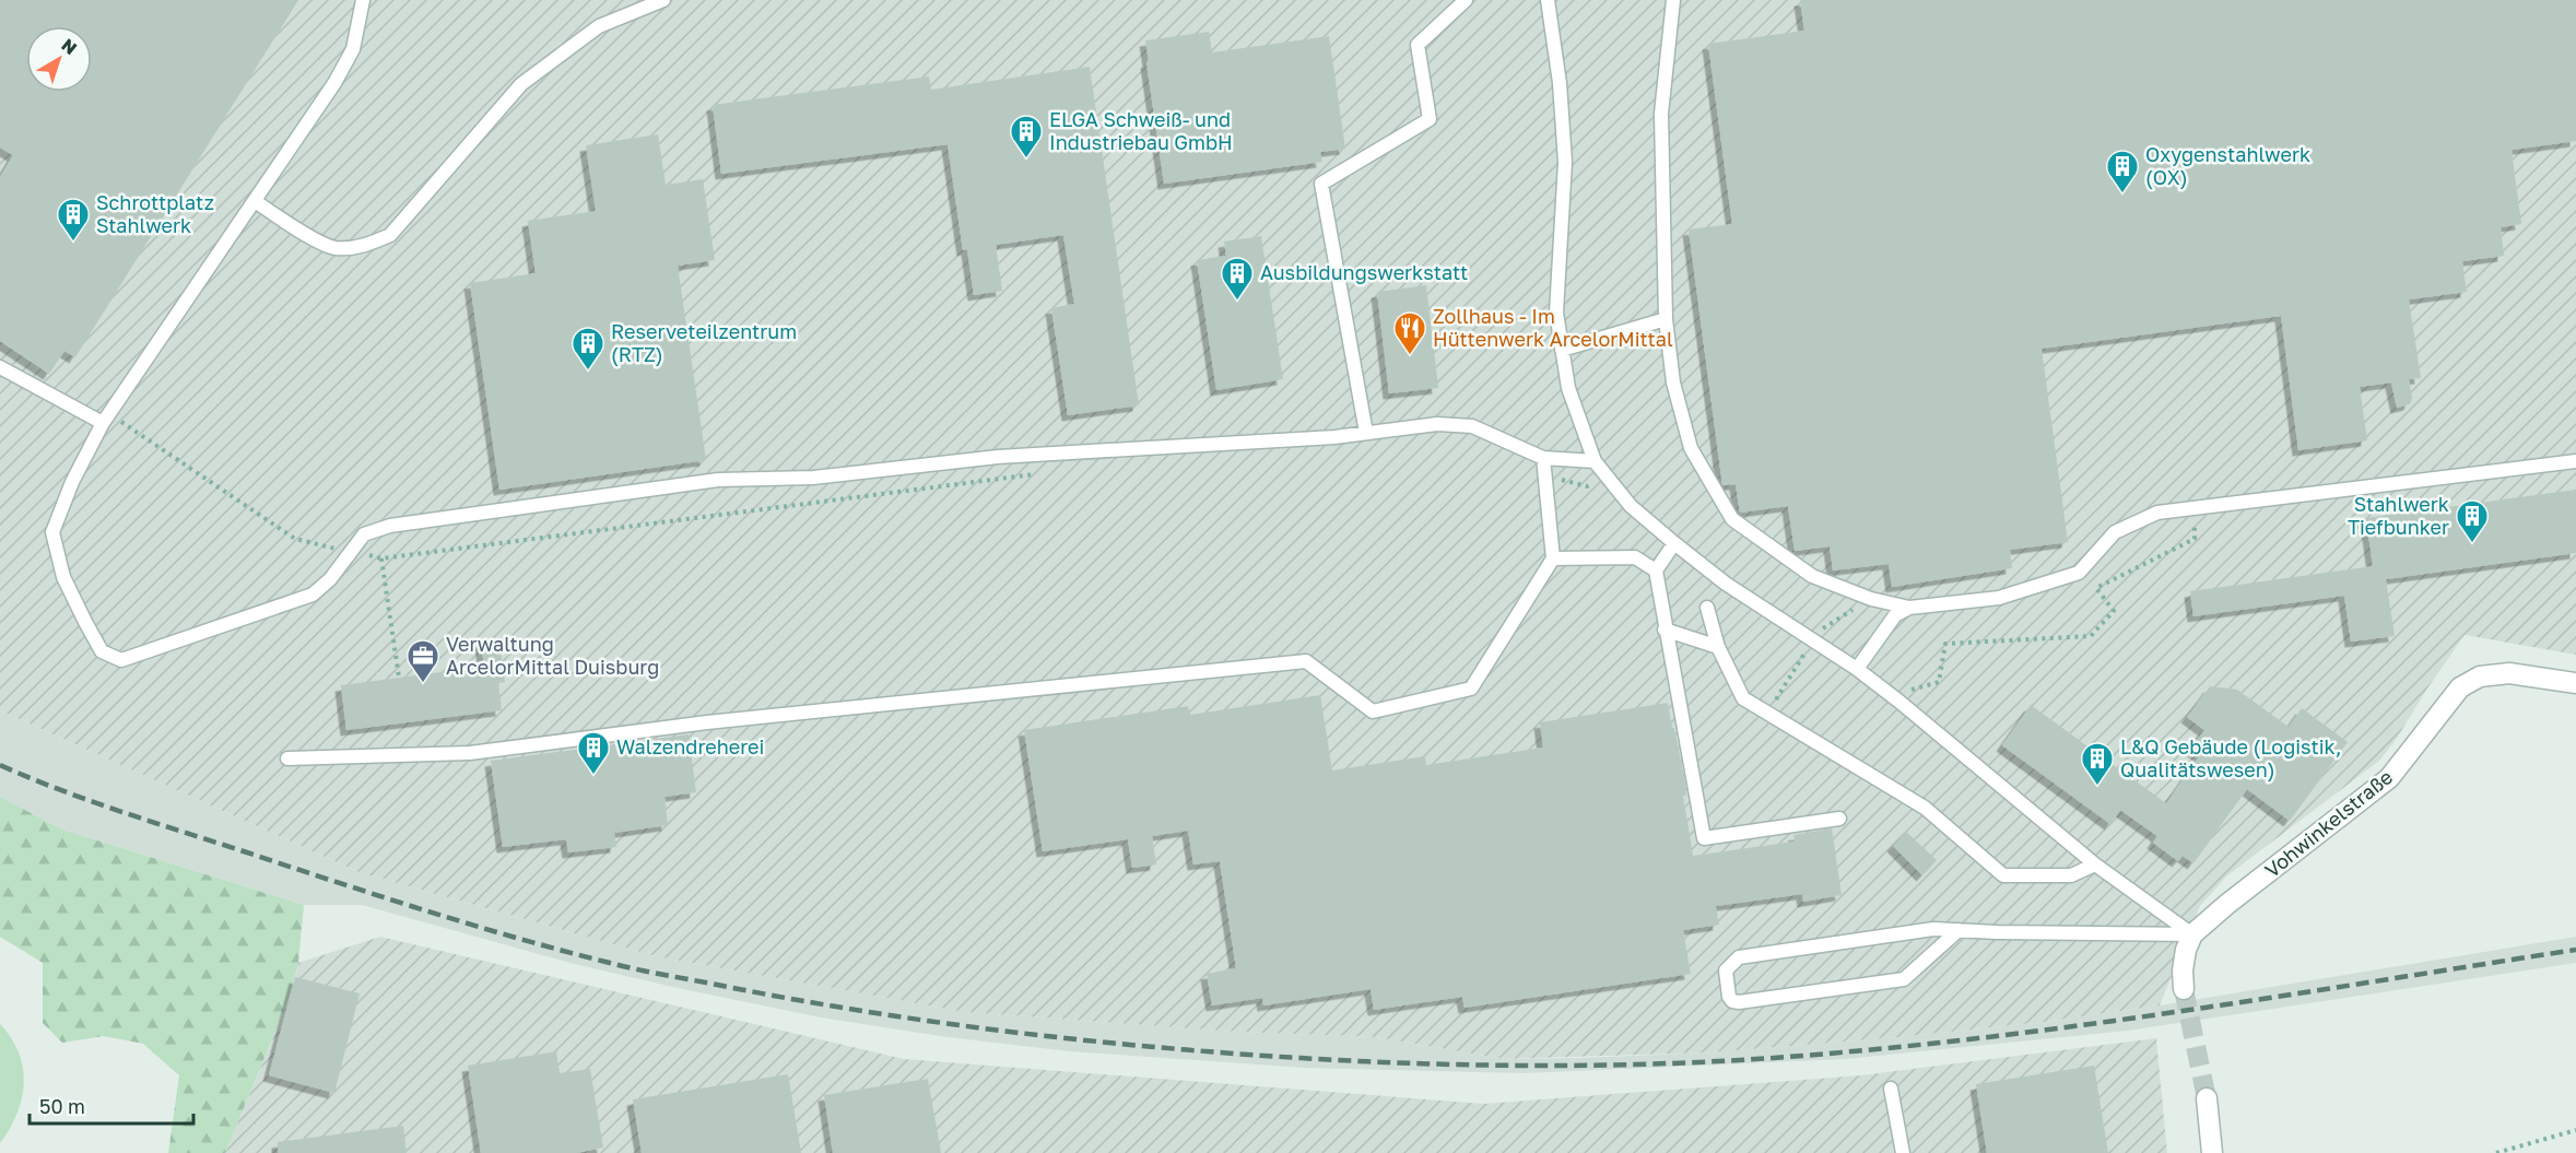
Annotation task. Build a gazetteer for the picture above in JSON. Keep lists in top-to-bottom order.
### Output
{
  "streets": {
    "street": ["Vohwinkelstraße"]
  },
  "places": {
    "building": [
      "ELGA Schweiß- und Industriebau GmbH",
      "Oxygenstahlwerk (OX)",
      "Schrottplatz Stahlwerk",
      "Ausbildungswerkstatt",
      "Reserveteilzentrum (RTZ)",
      "Stahlwerk Tiefbunker",
      "Walzendreherei",
      "L&Q Gebäude (Logistik, Qualitätswesen)"
    ],
    "restaurant": ["Zollhaus - Im Hüttenwerk ArcelorMittal"],
    "office": ["Verwaltung ArcelorMittal Duisburg"]
  },
  "scale_bar": "50 m",
  "north": "top right"
}
